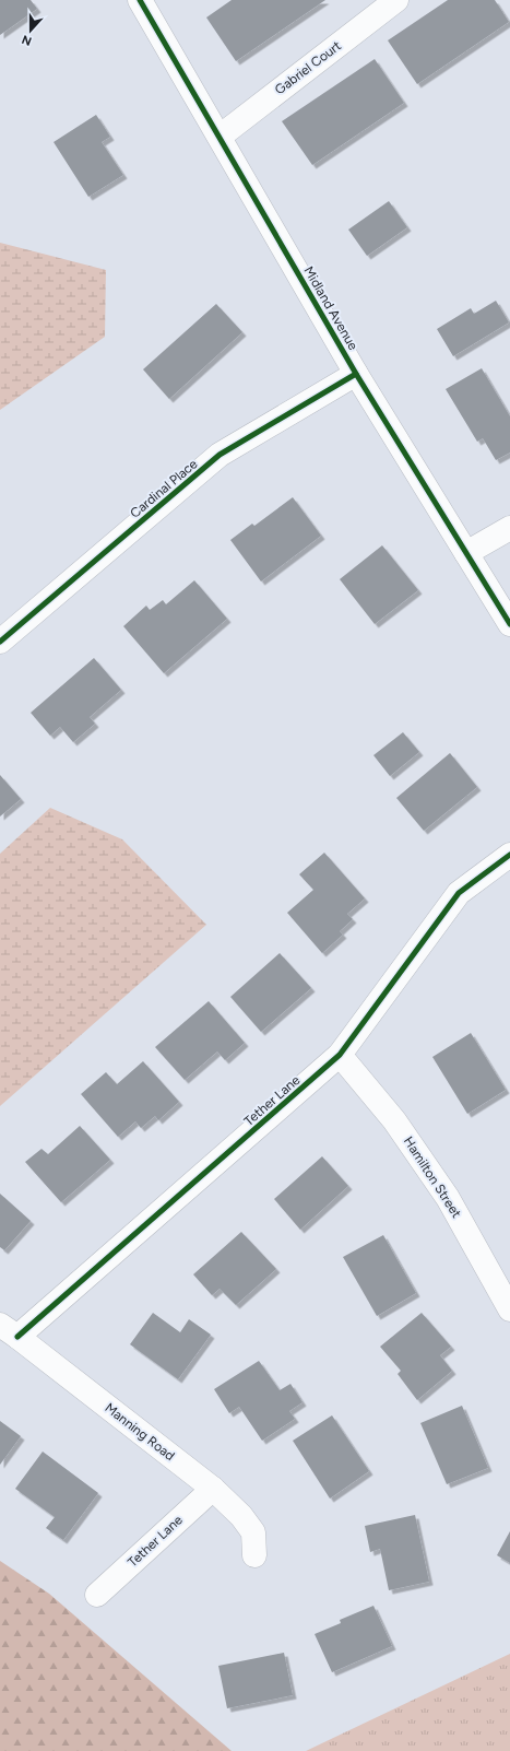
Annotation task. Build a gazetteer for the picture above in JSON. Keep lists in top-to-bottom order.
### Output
{
  "streets": {
    "street": [
      "Gabriel Court",
      "Midland Avenue",
      "Cardinal Place",
      "Tether Lane",
      "Hamilton Street",
      "Manning Road"
    ]
  },
  "crossings": [
    ["Gabriel Court", "Midland Avenue"],
    ["Midland Avenue", "Cardinal Place"],
    ["Tether Lane", "Hamilton Street"],
    ["Tether Lane", "Manning Road"]
  ],
  "north": "bottom"
}
